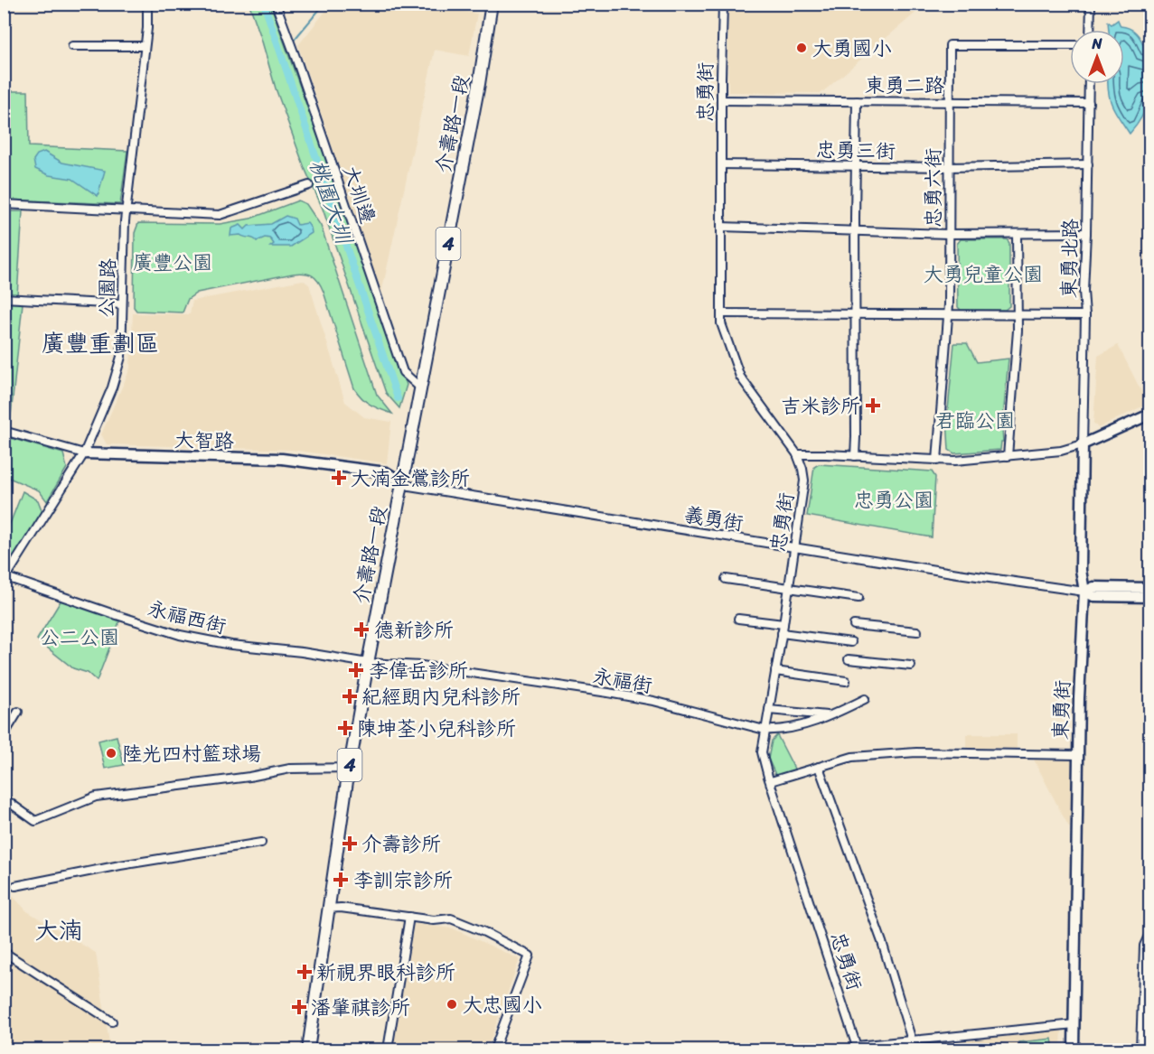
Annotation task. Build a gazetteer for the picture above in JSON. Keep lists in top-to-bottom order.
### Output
{
  "streets": {
    "main road": ["介壽路一段", "4"],
    "street": [
      "東勇二路",
      "忠勇街",
      "忠勇三街",
      "忠勇六街",
      "大圳邊",
      "東勇北路",
      "公園路",
      "大智路",
      "義勇街",
      "永福西街",
      "永福街",
      "東勇街"
    ]
  },
  "crossings": [
    ["東勇二路", "忠勇街"],
    ["東勇二路", "忠勇六街"],
    ["東勇二路", "東勇北路"],
    ["忠勇街", "忠勇三街"],
    ["忠勇街", "義勇街"],
    ["忠勇街", "永福街"],
    ["介壽路一段", "大圳邊"],
    ["介壽路一段", "大智路"],
    ["介壽路一段", "義勇街"],
    ["介壽路一段", "永福西街"],
    ["介壽路一段", "永福街"],
    ["忠勇三街", "忠勇六街"],
    ["忠勇三街", "東勇北路"],
    ["東勇北路", "東勇街"],
    ["公園路", "大智路"],
    ["公園路", "永福西街"],
    ["大智路", "義勇街"],
    ["義勇街", "東勇街"],
    ["永福西街", "永福街"]
  ],
  "districts": ["廣豐重劃區", "大湳"],
  "water": ["桃園大圳"],
  "parks": [
    "廣豐公園",
    "大勇兒童公園",
    "君臨公園",
    "忠勇公園",
    "公二公園"
  ],
  "places": {
    "other": ["大勇國小", "陸光四村籃球場", "大忠國小"],
    "health": [
      "吉米診所",
      "大湳金鶯診所",
      "德新診所",
      "李偉岳診所",
      "紀經朗內兒科診所",
      "陳坤荃小兒科診所",
      "介壽診所",
      "李訓宗診所",
      "新視界眼科診所",
      "潘肇祺診所"
    ]
  },
  "north": "top"
}
